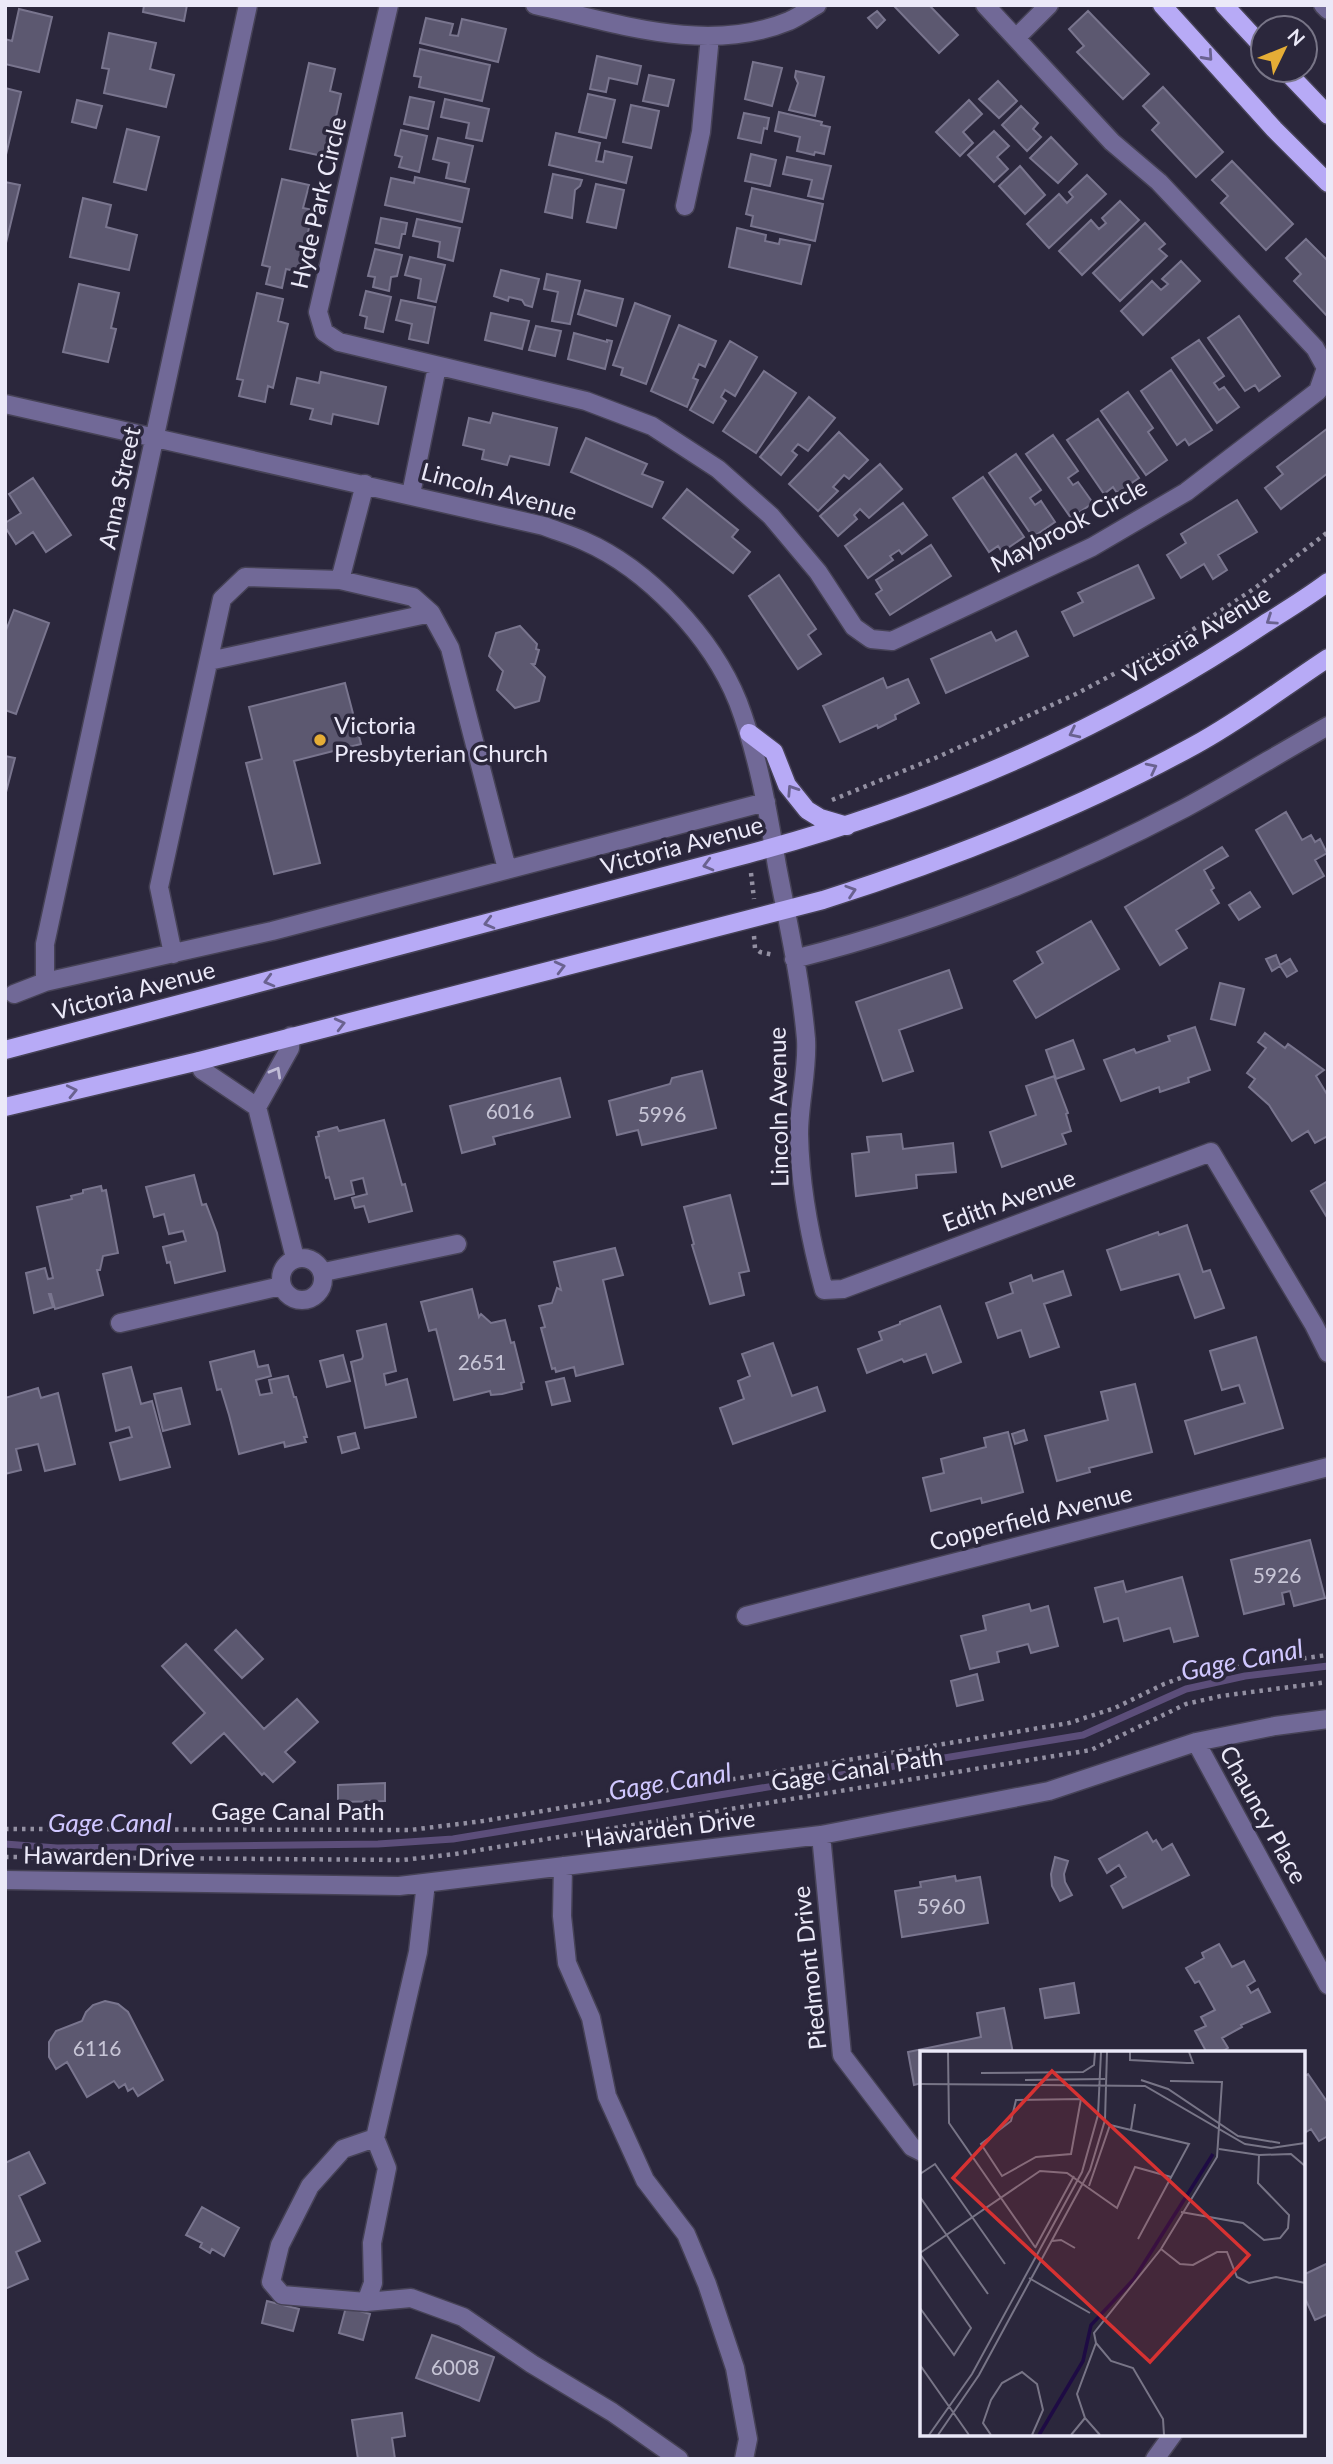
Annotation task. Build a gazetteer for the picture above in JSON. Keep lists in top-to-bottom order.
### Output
{
  "streets": {
    "main road": ["Victoria Avenue"],
    "street": [
      "Hyde Park Circle",
      "Anna Street",
      "Lincoln Avenue",
      "Maybrook Circle",
      "Edith Avenue",
      "Copperfield Avenue",
      "Chauncy Place",
      "Hawarden Drive",
      "Piedmont Drive"
    ],
    "path": ["Gage Canal Path"]
  },
  "crossings": [
    ["Hyde Park Circle", "Maybrook Circle"],
    ["Anna Street", "Lincoln Avenue"],
    ["Lincoln Avenue", "Victoria Avenue"],
    ["Lincoln Avenue", "Edith Avenue"],
    ["Chauncy Place", "Hawarden Drive"],
    ["Hawarden Drive", "Piedmont Drive"]
  ],
  "water": ["Gage Canal"],
  "places": ["Victoria Presbyterian Church"],
  "house_numbers": [
    "6016",
    "5996",
    "2651",
    "5926",
    "5960",
    "6116",
    "6008"
  ],
  "north": "top right"
}
